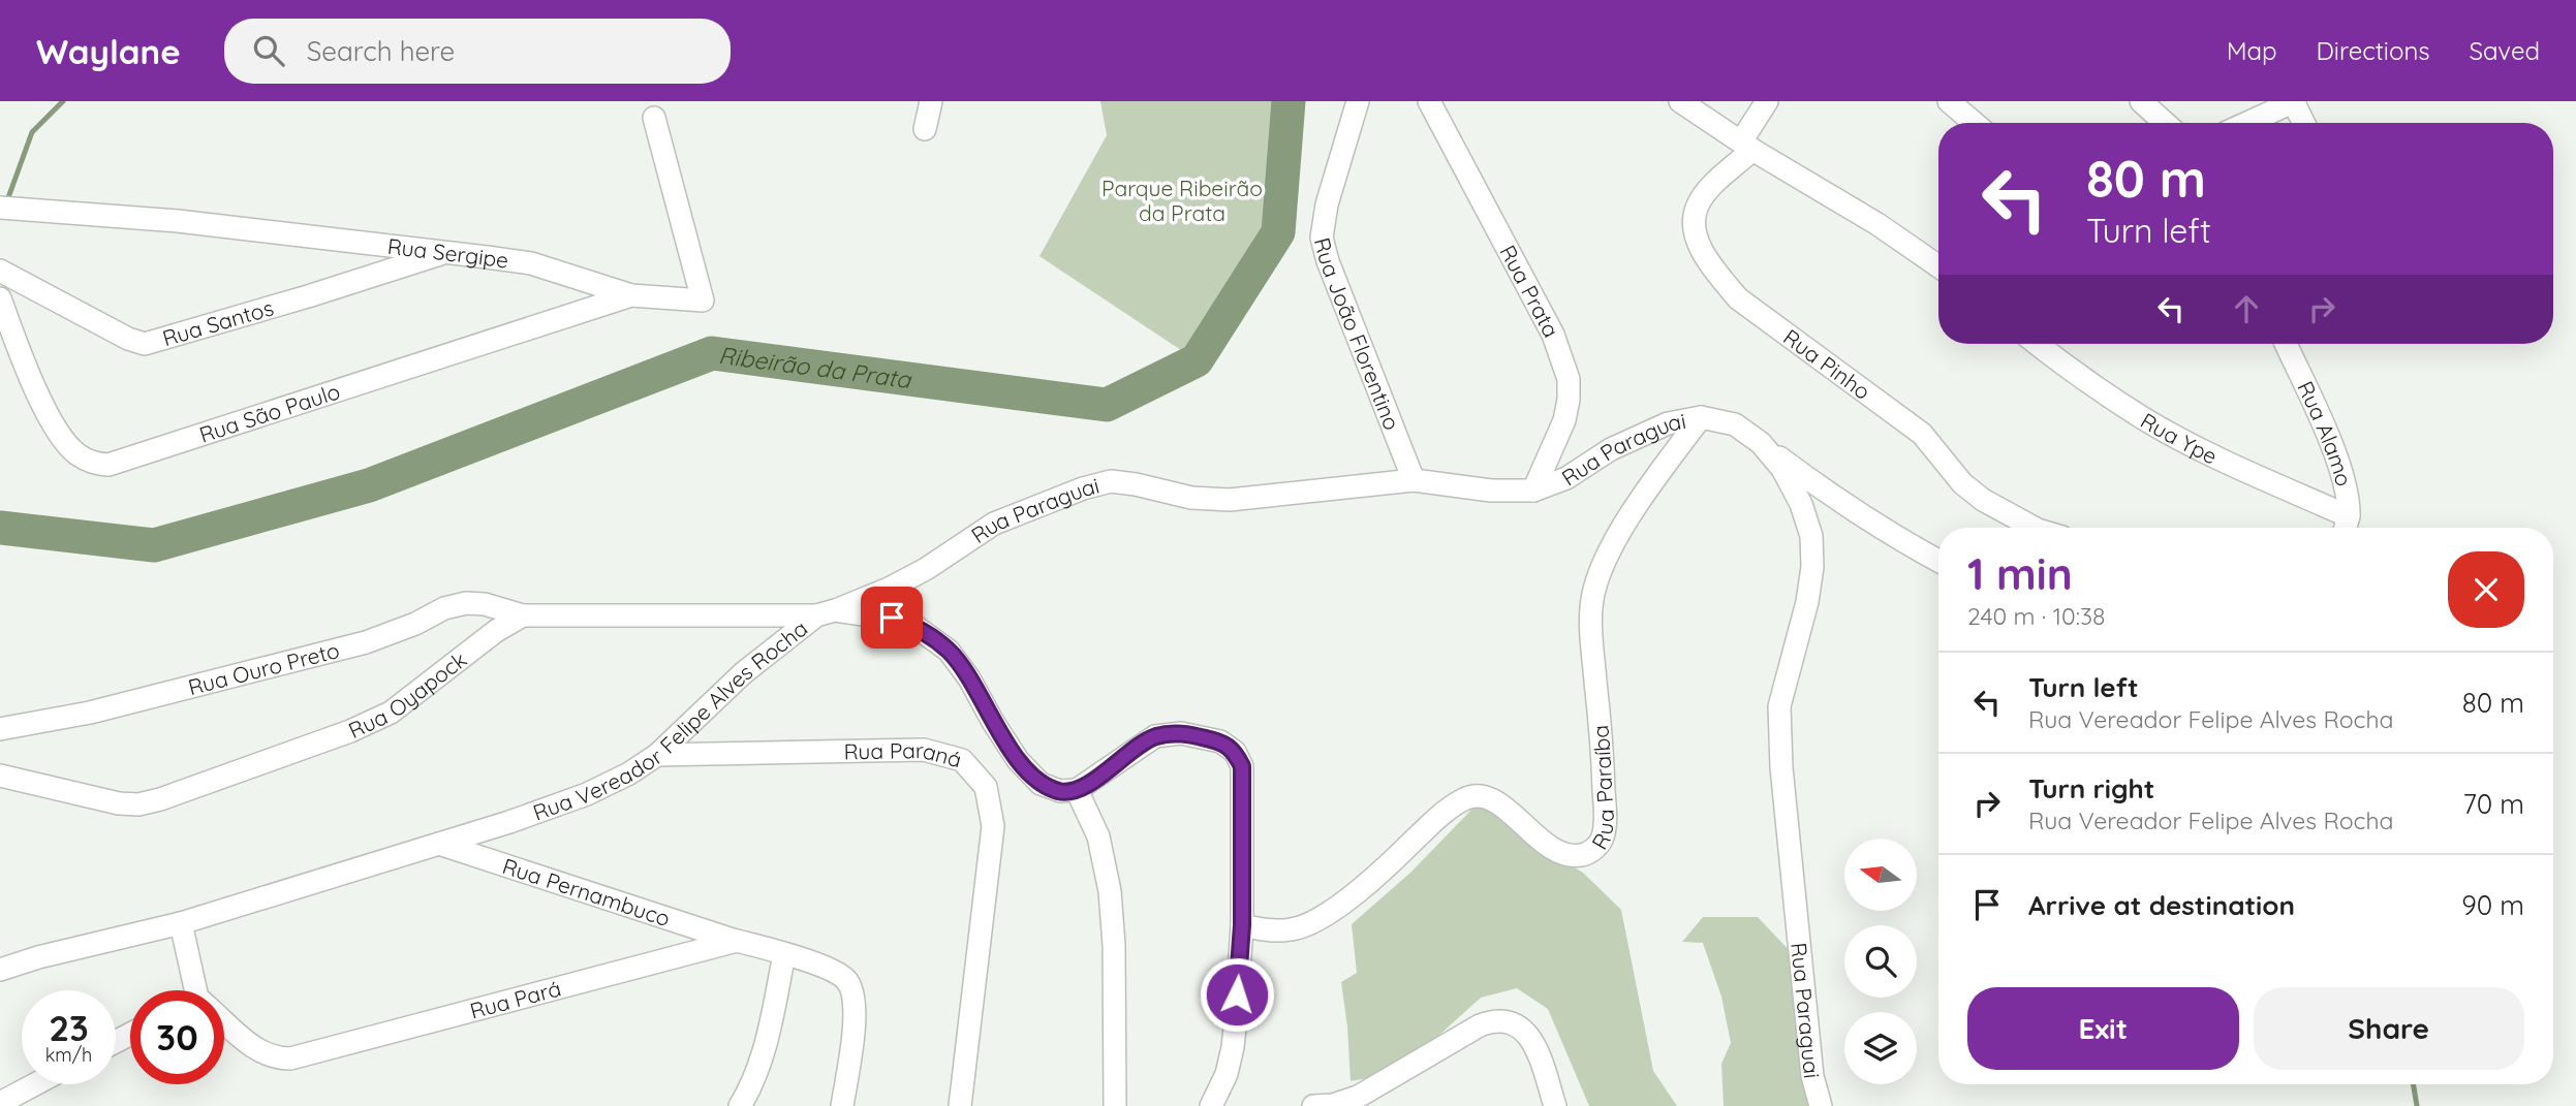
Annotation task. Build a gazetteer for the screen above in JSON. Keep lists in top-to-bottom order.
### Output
{
  "streets": {
    "street": [
      "Rua Sergipe",
      "Rua Prata",
      "Rua Santos",
      "Rua João Florentino",
      "Rua Pinho",
      "Rua São Paulo",
      "Rua Alamo",
      "Rua Ype",
      "Rua Paraguai",
      "Rua Ouro Preto",
      "Rua Oyapock",
      "Rua Vereador Felipe Alves Rocha",
      "Rua Paraná",
      "Rua Paraíba",
      "Rua Pernambuco",
      "Rua Pará"
    ]
  },
  "crossings": [
    ["Rua Sergipe", "Rua Santos"],
    ["Rua Sergipe", "Rua São Paulo"],
    ["Rua Prata", "Rua Paraguai"],
    ["Rua João Florentino", "Rua Paraguai"],
    ["Rua Alamo", "Rua Ype"],
    ["Rua Paraguai", "Rua Vereador Felipe Alves Rocha"],
    ["Rua Paraguai", "Rua Paraíba"],
    ["Rua Ouro Preto", "Rua Oyapock"],
    ["Rua Vereador Felipe Alves Rocha", "Rua Paraná"],
    ["Rua Vereador Felipe Alves Rocha", "Rua Pernambuco"],
    ["Rua Vereador Felipe Alves Rocha", "Rua Pará"],
    ["Rua Pernambuco", "Rua Pará"]
  ],
  "water": ["Ribeirão da Prata"],
  "parks": ["Parque Ribeirão da Prata"],
  "north": "left",
  "page": {
    "header": "Waylane",
    "search": "Search here",
    "nav": ["Map", "Directions", "Saved"],
    "turn": ["80 m", "Turn left"],
    "heading": ["1 min", "240 m · 10:38"],
    "list": [
      {
        "name": "Turn left",
        "note": "Rua Vereador Felipe Alves Rocha",
        "value": "80 m"
      },
      {
        "name": "Turn right",
        "note": "Rua Vereador Felipe Alves Rocha",
        "value": "70 m"
      },
      {
        "name": "Arrive at destination",
        "value": "90 m"
      }
    ],
    "buttons": ["Exit", "Share"],
    "speed": "23 km/h",
    "limit": "30"
  }
}
